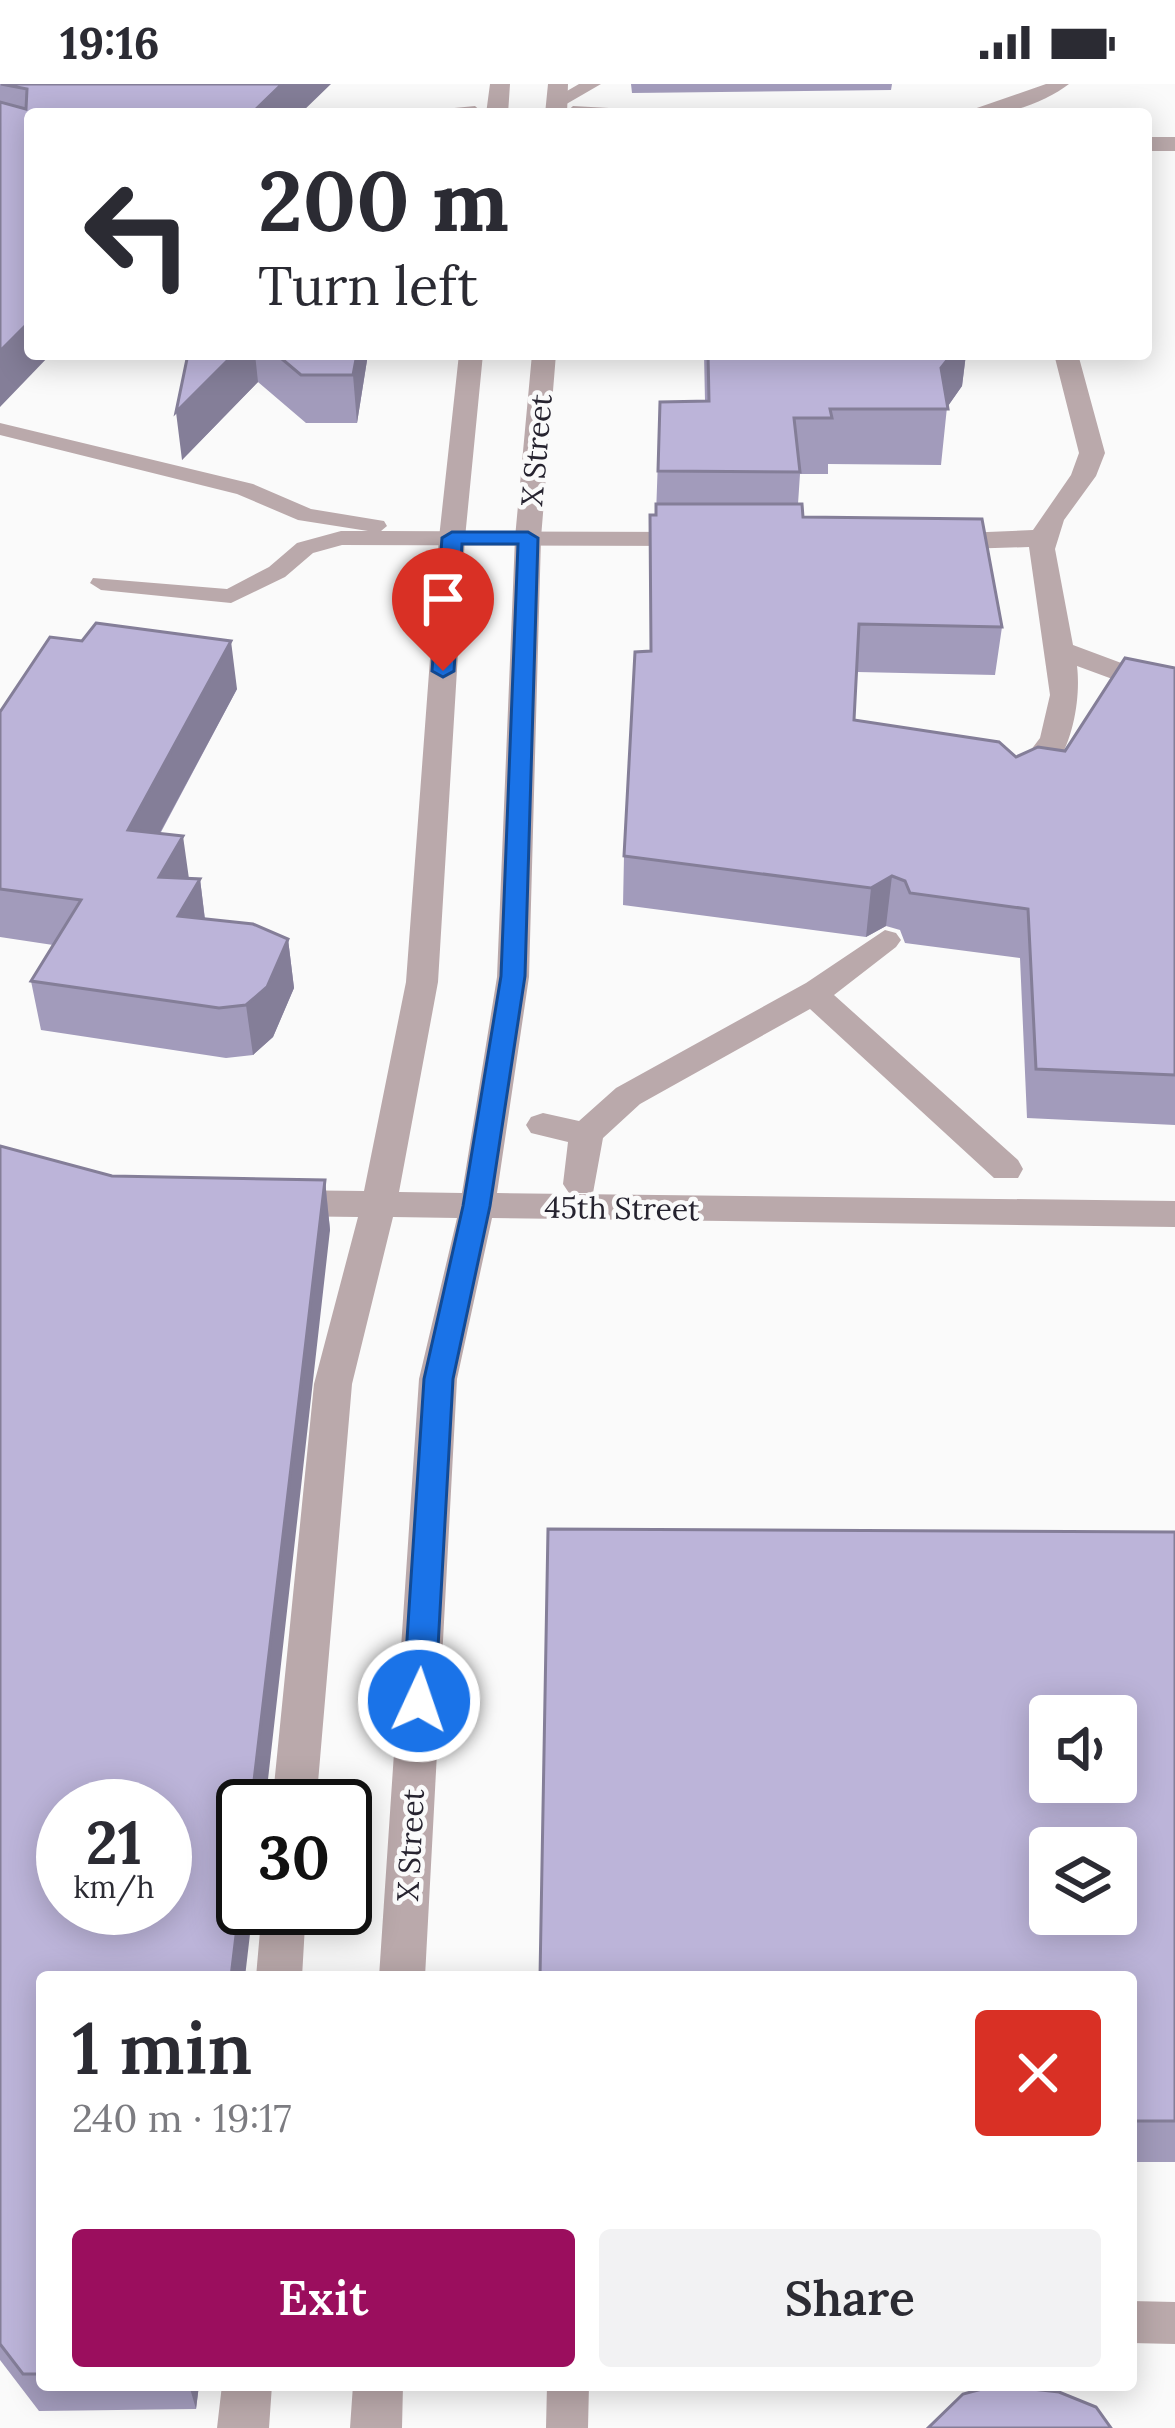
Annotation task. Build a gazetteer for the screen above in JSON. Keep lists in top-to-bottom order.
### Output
{
  "streets": {
    "street": ["X Street", "45th Street"]
  },
  "crossings": [
    ["X Street", "45th Street"]
  ],
  "page": {
    "status": "19:16",
    "turn": ["200 m", "Turn left"],
    "speed": "21 km/h",
    "limit": "30",
    "heading": ["1 min", "240 m · 19:17"],
    "buttons": ["Exit", "Share"]
  }
}
